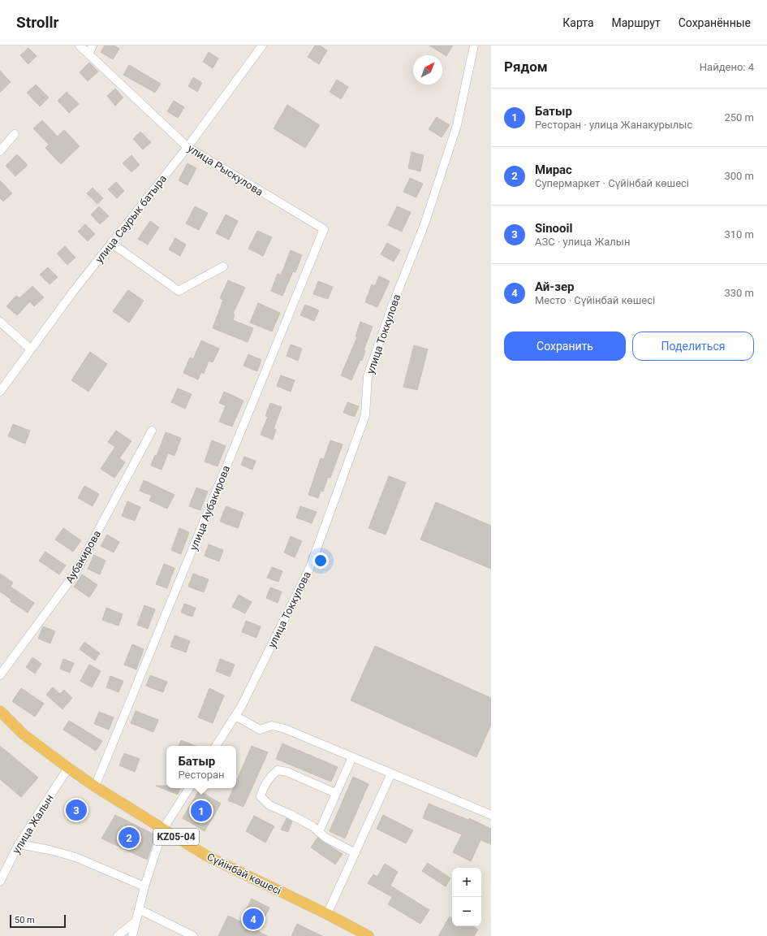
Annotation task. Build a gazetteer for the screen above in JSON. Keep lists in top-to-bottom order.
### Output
{
  "streets": {
    "main road": ["KZ05-04", "Сүйінбай көшесі"],
    "street": [
      "улица Рыскулова",
      "улица Саурык батыра",
      "улица Токкулова",
      "улица Аубакирова",
      "Аубакирова",
      "улица Жалын"
    ]
  },
  "crossings": [
    ["улица Рыскулова", "улица Саурык батыра"],
    ["улица Рыскулова", "улица Аубакирова"],
    ["улица Аубакирова", "Сүйінбай көшесі"],
    ["улица Жалын", "Сүйінбай көшесі"]
  ],
  "scale_bar": "50 m",
  "north": "top right",
  "page": {
    "header": "Strollr",
    "nav": ["Карта", "Маршрут", "Сохранённые"],
    "heading": ["Рядом", "Найдено: 4"],
    "list": [
      {
        "mark": "1",
        "name": "Батыр",
        "note": "Ресторан · улица Жанакурылыс",
        "value": "250 m"
      },
      {
        "mark": "2",
        "name": "Мирас",
        "note": "Супермаркет · Сүйінбай көшесі",
        "value": "300 m"
      },
      {
        "mark": "3",
        "name": "Sinooil",
        "note": "АЗС · улица Жалын",
        "value": "310 m"
      },
      {
        "mark": "4",
        "name": "Ай-зер",
        "note": "Место · Сүйінбай көшесі",
        "value": "330 m"
      }
    ],
    "buttons": ["Сохранить", "Поделиться"],
    "popup": ["Батыр", "Ресторан"],
    "pins": [
      "3",
      "1",
      "2",
      "4"
    ],
    "map_buttons": ["+", "−"],
    "scale": "50 m"
  }
}
